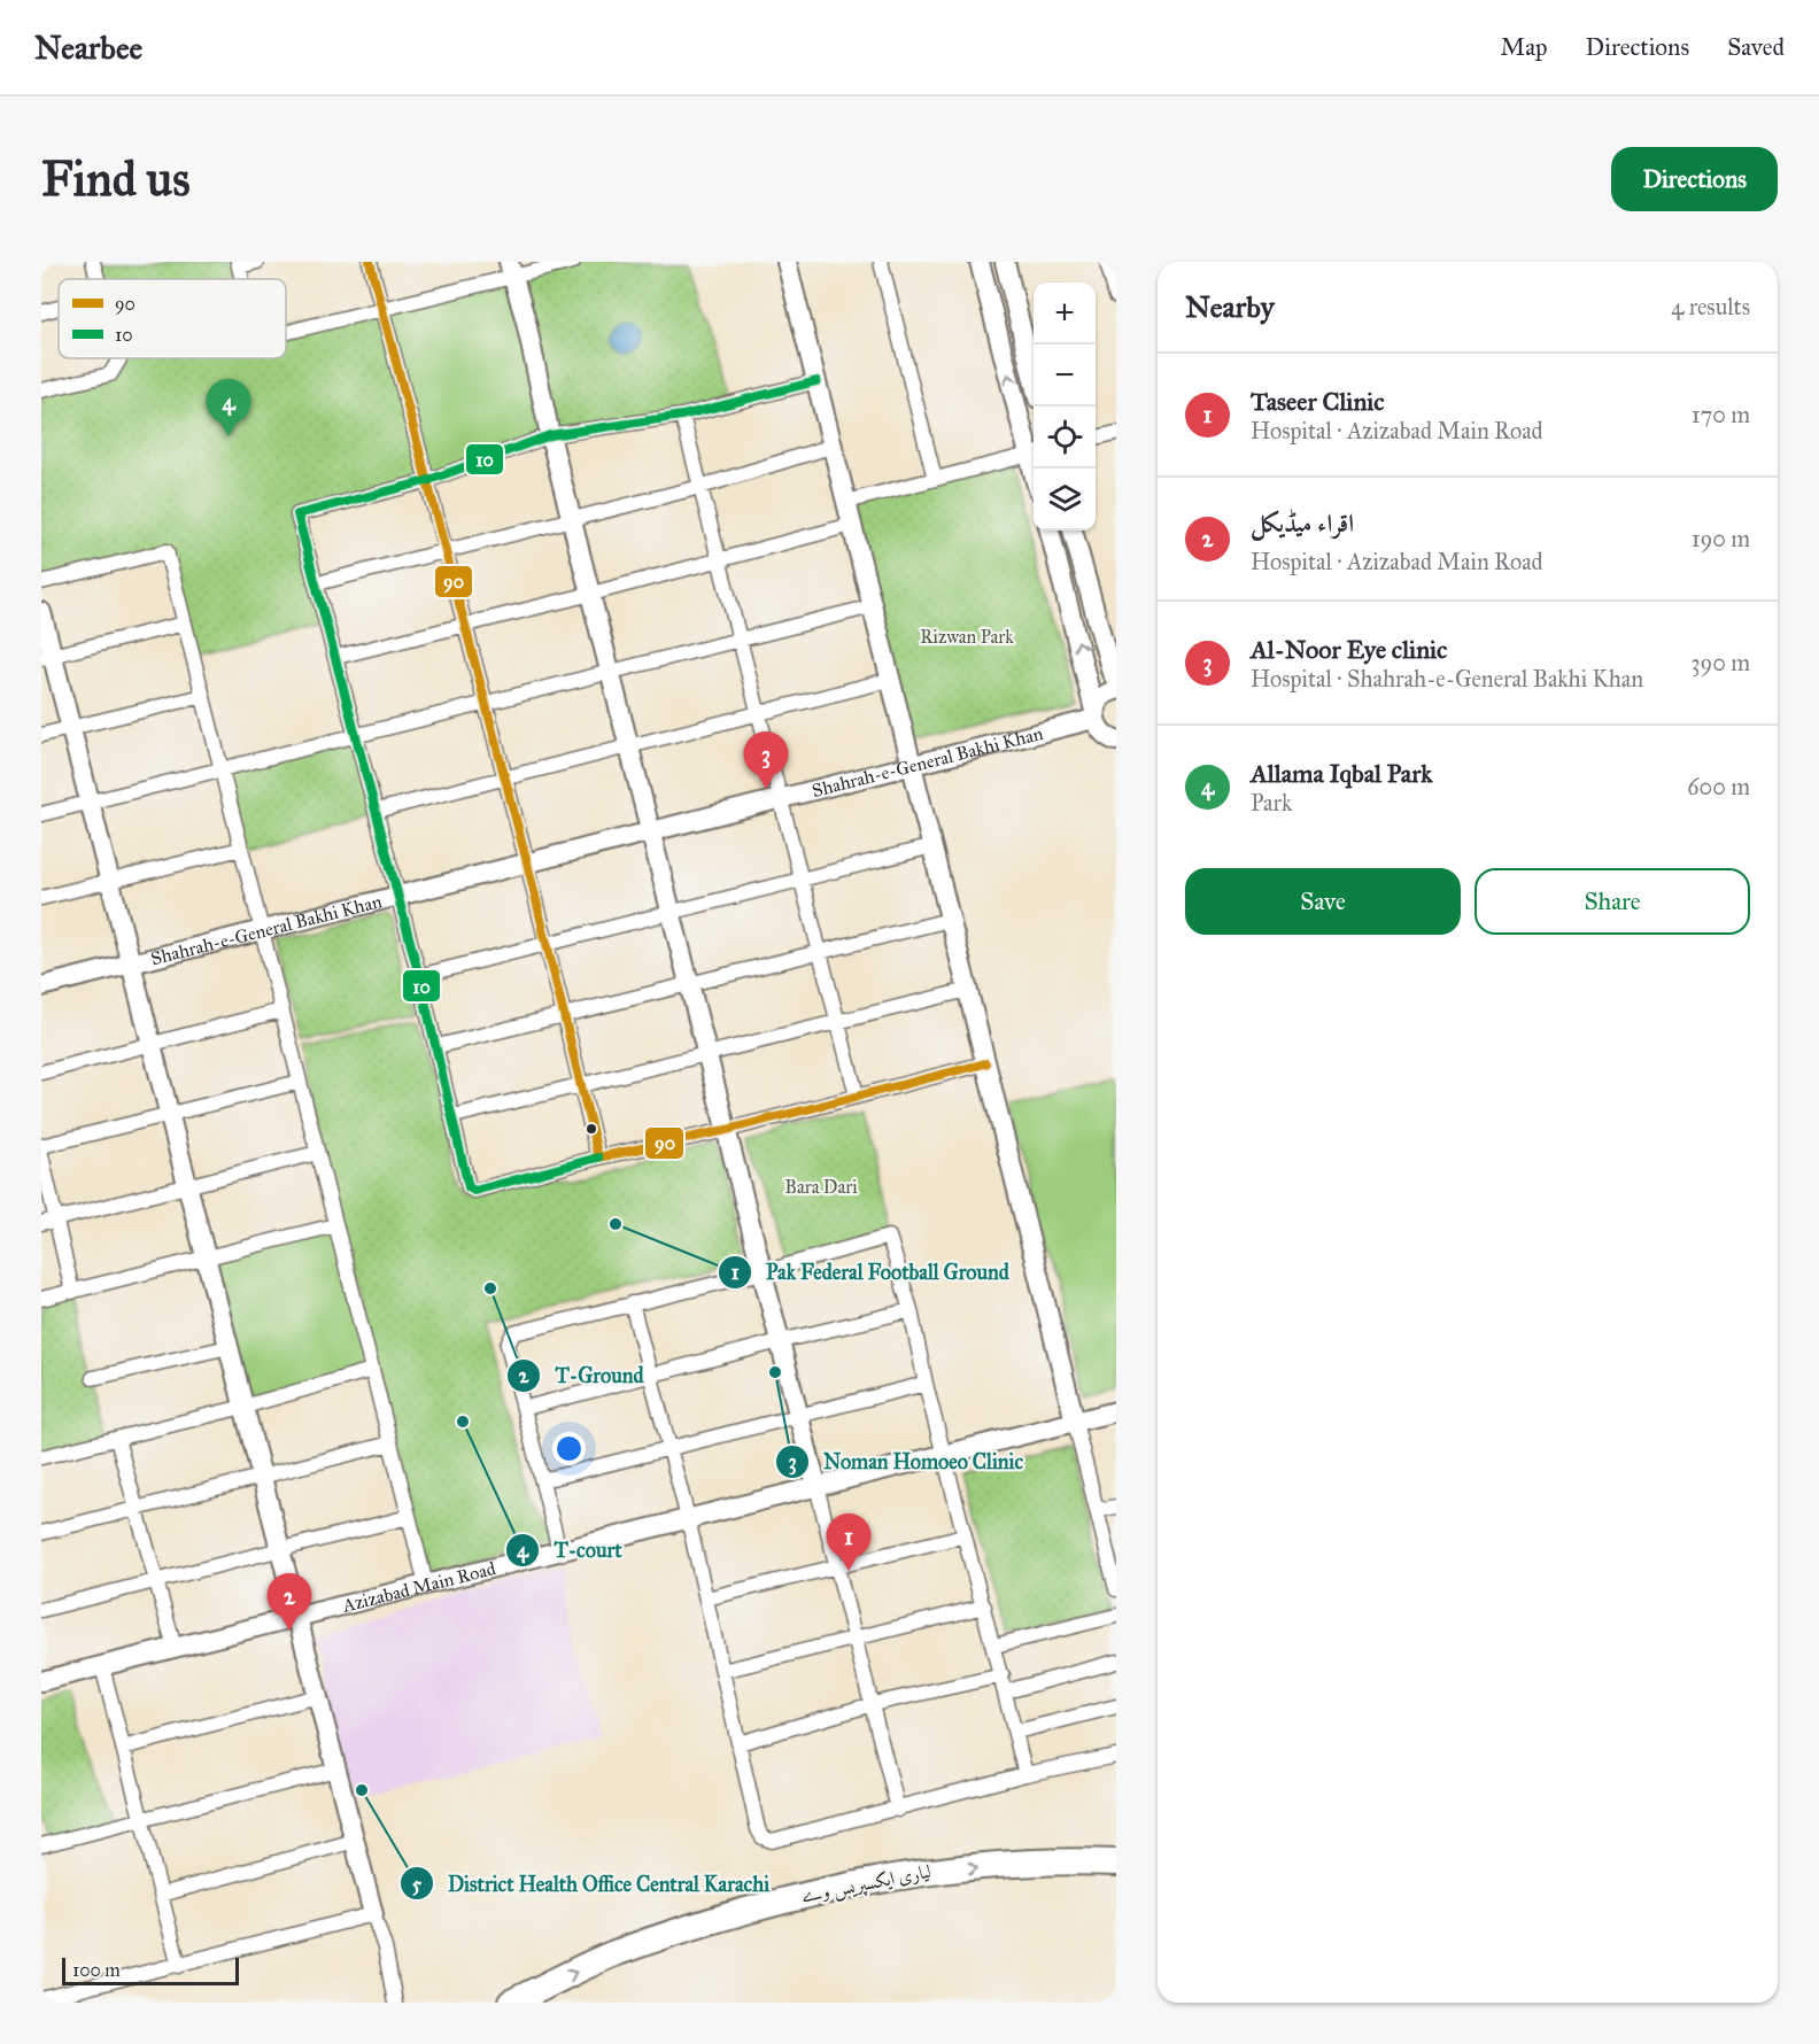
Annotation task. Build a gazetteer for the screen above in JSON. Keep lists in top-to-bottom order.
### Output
{
  "streets": {
    "highway": ["لیاری ایکسپریس وے"],
    "street": ["Shahrah-e-General Bakhi Khan", "Azizabad Main Road"]
  },
  "one_way": ["لیاری ایکسپریس وے"],
  "parks": ["Rizwan Park", "Bara Dari"],
  "places": [
    "Pak Federal Football Ground",
    "T-Ground",
    "Noman Homoeo Clinic",
    "T-court",
    "District Health Office Central Karachi"
  ],
  "lines": ["transit line 90", "transit line 10"],
  "legend": ["90", "10"],
  "scale_bar": "100 m",
  "page": {
    "header": "Nearbee",
    "nav": ["Map", "Directions", "Saved"],
    "buttons": [
      "Directions",
      ["Save", "Share"]
    ],
    "title": "Find us",
    "heading": ["Nearby", "4 results"],
    "map_buttons": ["+", "−"],
    "list": [
      {
        "mark": "1",
        "name": "Taseer Clinic",
        "note": "Hospital · Azizabad Main Road",
        "value": "170 m"
      },
      {
        "mark": "2",
        "name": "اقراء میڈیکل",
        "note": "Hospital · Azizabad Main Road",
        "value": "190 m"
      },
      {
        "mark": "3",
        "name": "Al-Noor Eye clinic",
        "note": "Hospital · Shahrah-e-General Bakhi Khan",
        "value": "390 m"
      },
      {
        "mark": "4",
        "name": "Allama Iqbal Park",
        "note": "Park",
        "value": "600 m"
      }
    ],
    "pins": [
      "4",
      "3",
      "1",
      "2"
    ],
    "scale": "100 m"
  }
}
